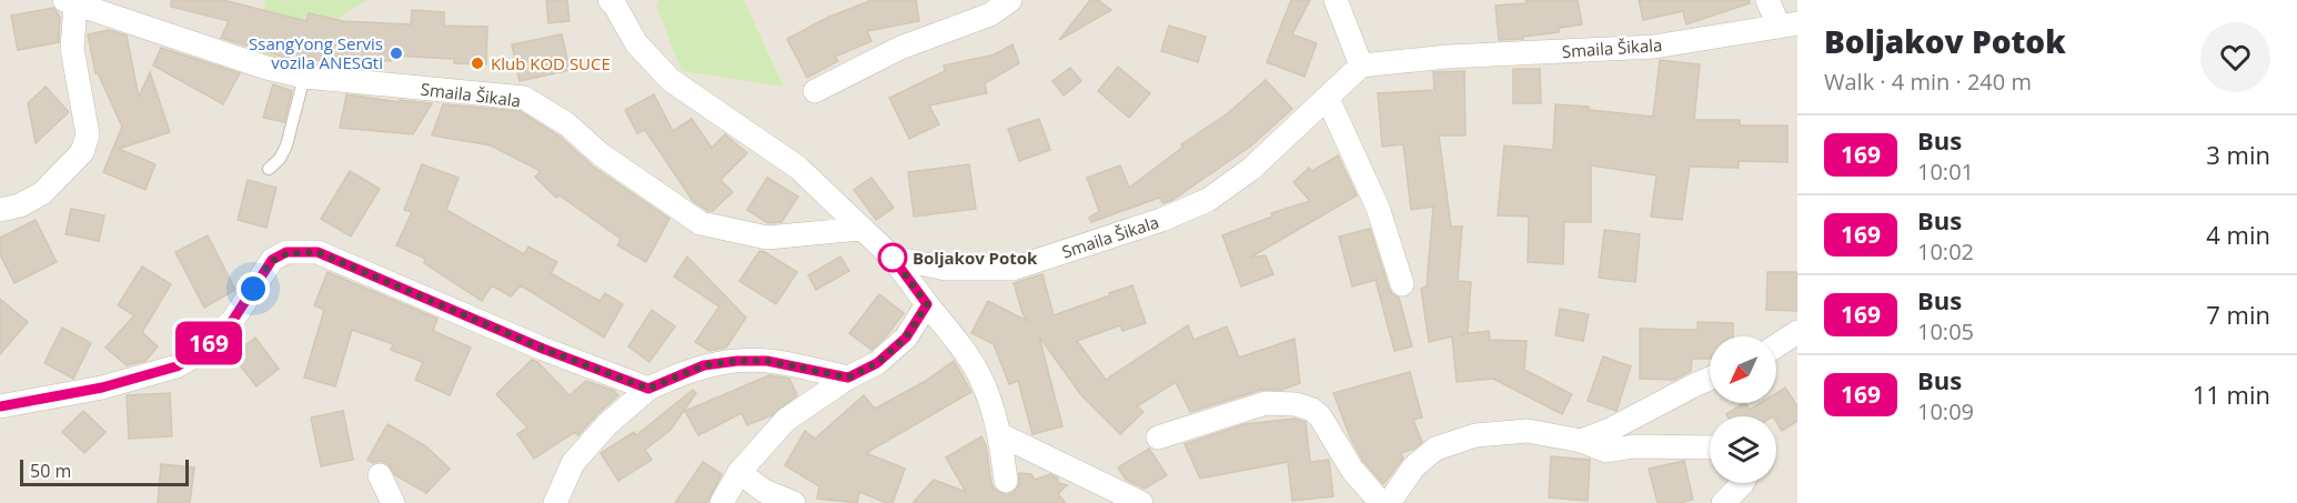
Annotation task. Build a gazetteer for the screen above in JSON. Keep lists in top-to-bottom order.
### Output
{
  "streets": {
    "street": ["Smaila Šikala"]
  },
  "places": ["SsangYong Servis vozila ANESGti", "Klub KOD SUCE", "Boljakov Potok"],
  "lines": ["bus line 169"],
  "scale_bar": "50 m",
  "north": "bottom left",
  "page": {
    "on_map": "169",
    "heading": ["Boljakov Potok", "Walk · 4 min · 240 m"],
    "list": [
      {
        "mark": "169",
        "name": "Bus",
        "note": "10:01",
        "value": "3 min"
      },
      {
        "mark": "169",
        "name": "Bus",
        "note": "10:02",
        "value": "4 min"
      },
      {
        "mark": "169",
        "name": "Bus",
        "note": "10:05",
        "value": "7 min"
      },
      {
        "mark": "169",
        "name": "Bus",
        "note": "10:09",
        "value": "11 min"
      }
    ],
    "scale": "50 m"
  }
}
